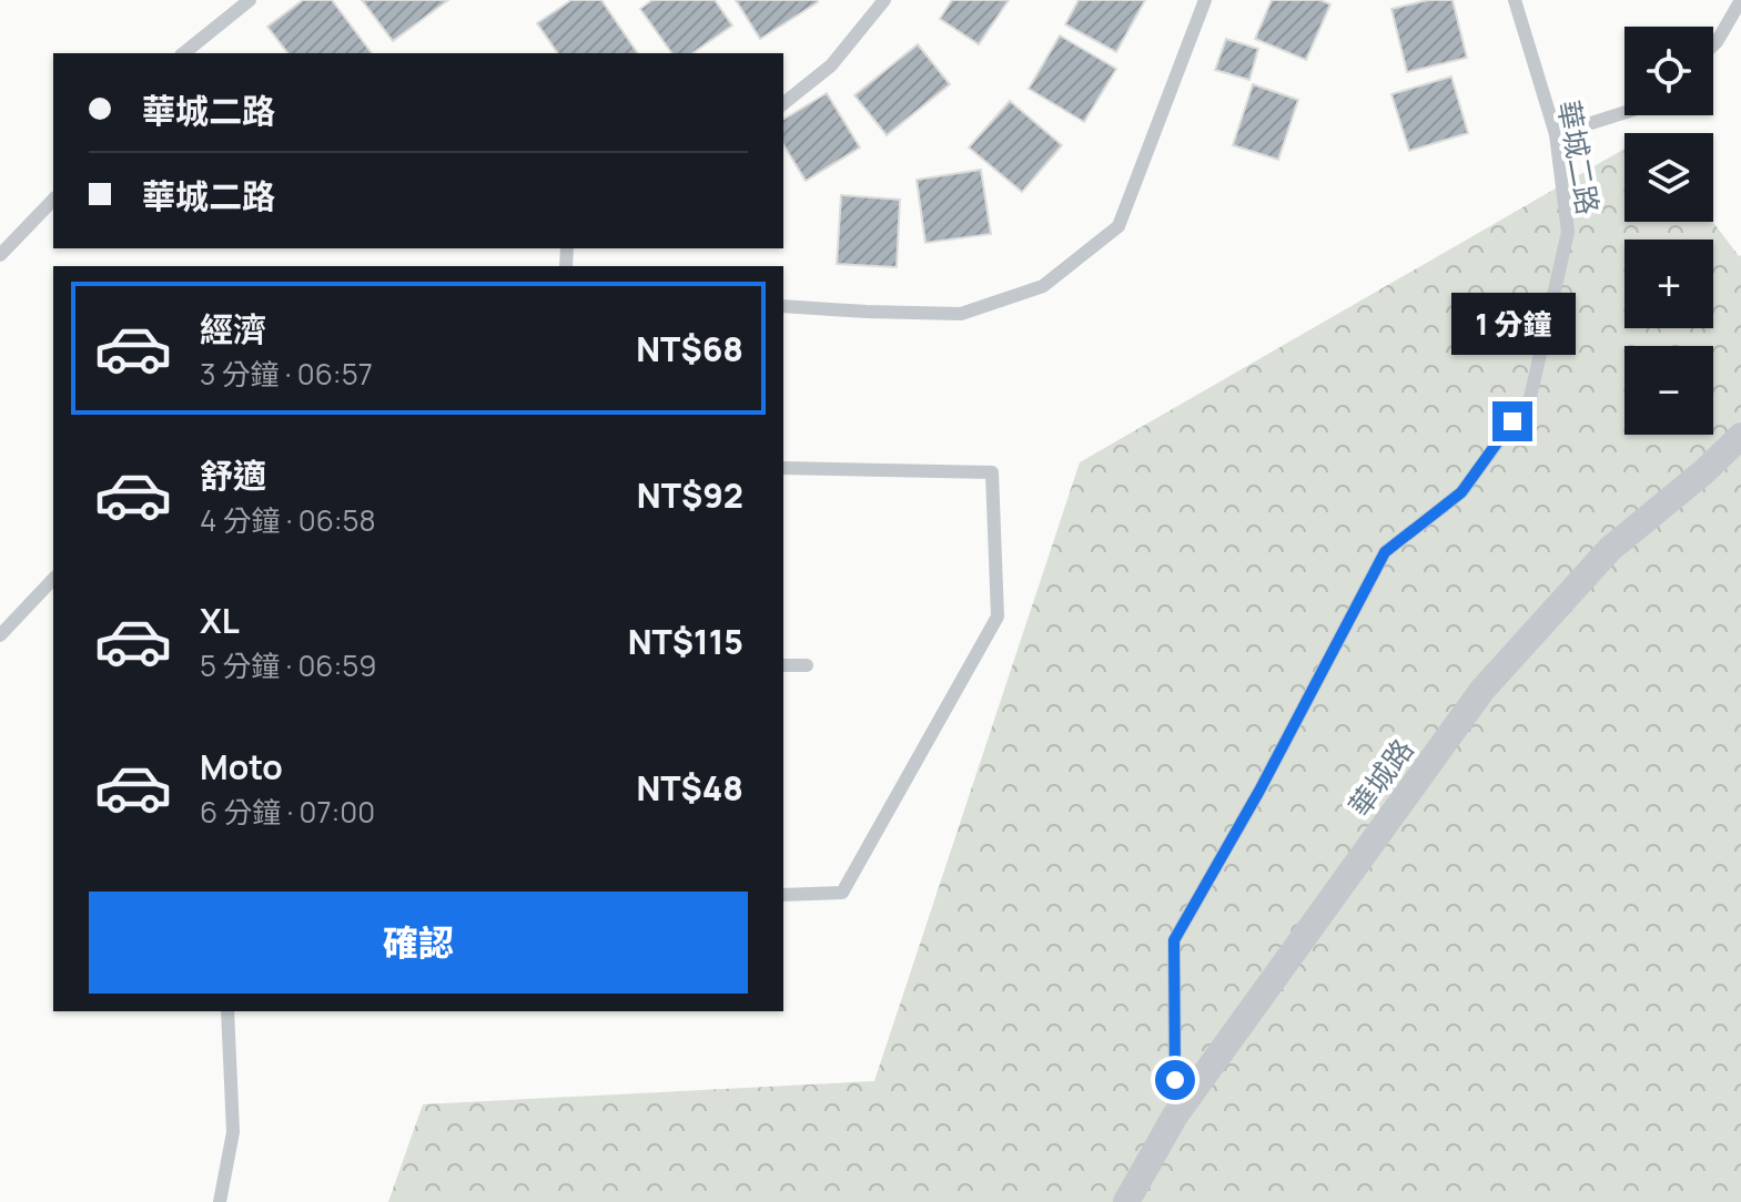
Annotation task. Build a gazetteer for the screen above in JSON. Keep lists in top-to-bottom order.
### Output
{
  "streets": {
    "street": ["華城路"],
    "lane": ["華城二路"]
  },
  "crossings": [
    ["華城二路", "華城路"]
  ],
  "page": {
    "map_buttons": ["+", "−"],
    "banner": ["華城二路", "華城二路"],
    "list": [
      {
        "name": "經濟",
        "note": "3 分鐘 · 06:57",
        "value": "NT$68"
      },
      {
        "name": "舒適",
        "note": "4 分鐘 · 06:58",
        "value": "NT$92"
      },
      {
        "name": "XL",
        "note": "5 分鐘 · 06:59",
        "value": "NT$115"
      },
      {
        "name": "Moto",
        "note": "6 分鐘 · 07:00",
        "value": "NT$48"
      }
    ],
    "bubble": "1 分鐘",
    "buttons": "確認"
  }
}
